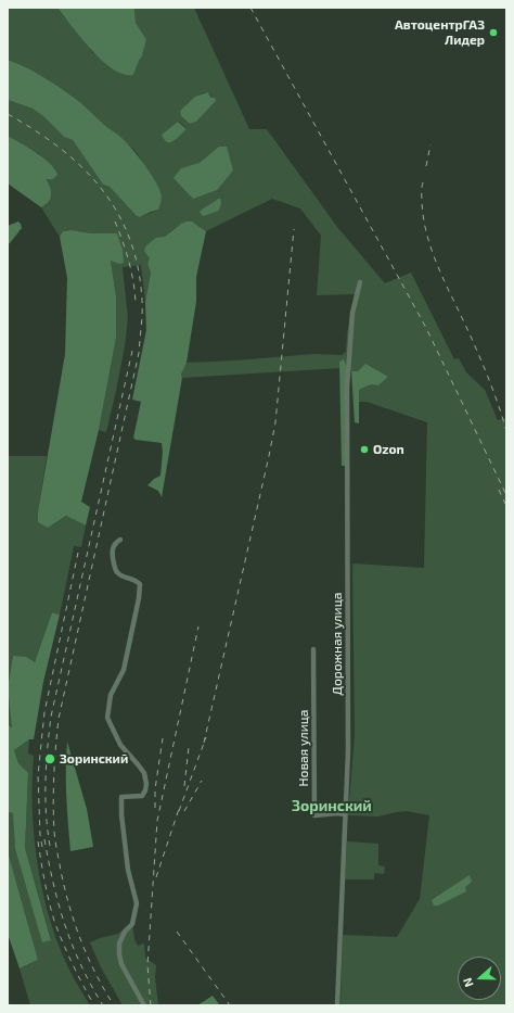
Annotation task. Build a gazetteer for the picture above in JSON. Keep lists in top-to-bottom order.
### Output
{
  "streets": {
    "street": ["Дорожная улица", "Новая улица"]
  },
  "crossings": [
    ["Дорожная улица", "Новая улица"]
  ],
  "districts": ["Зоринский"],
  "places": ["АвтоцентрГАЗ Лидер", "Ozon", "Зоринский"],
  "north": "left"
}
